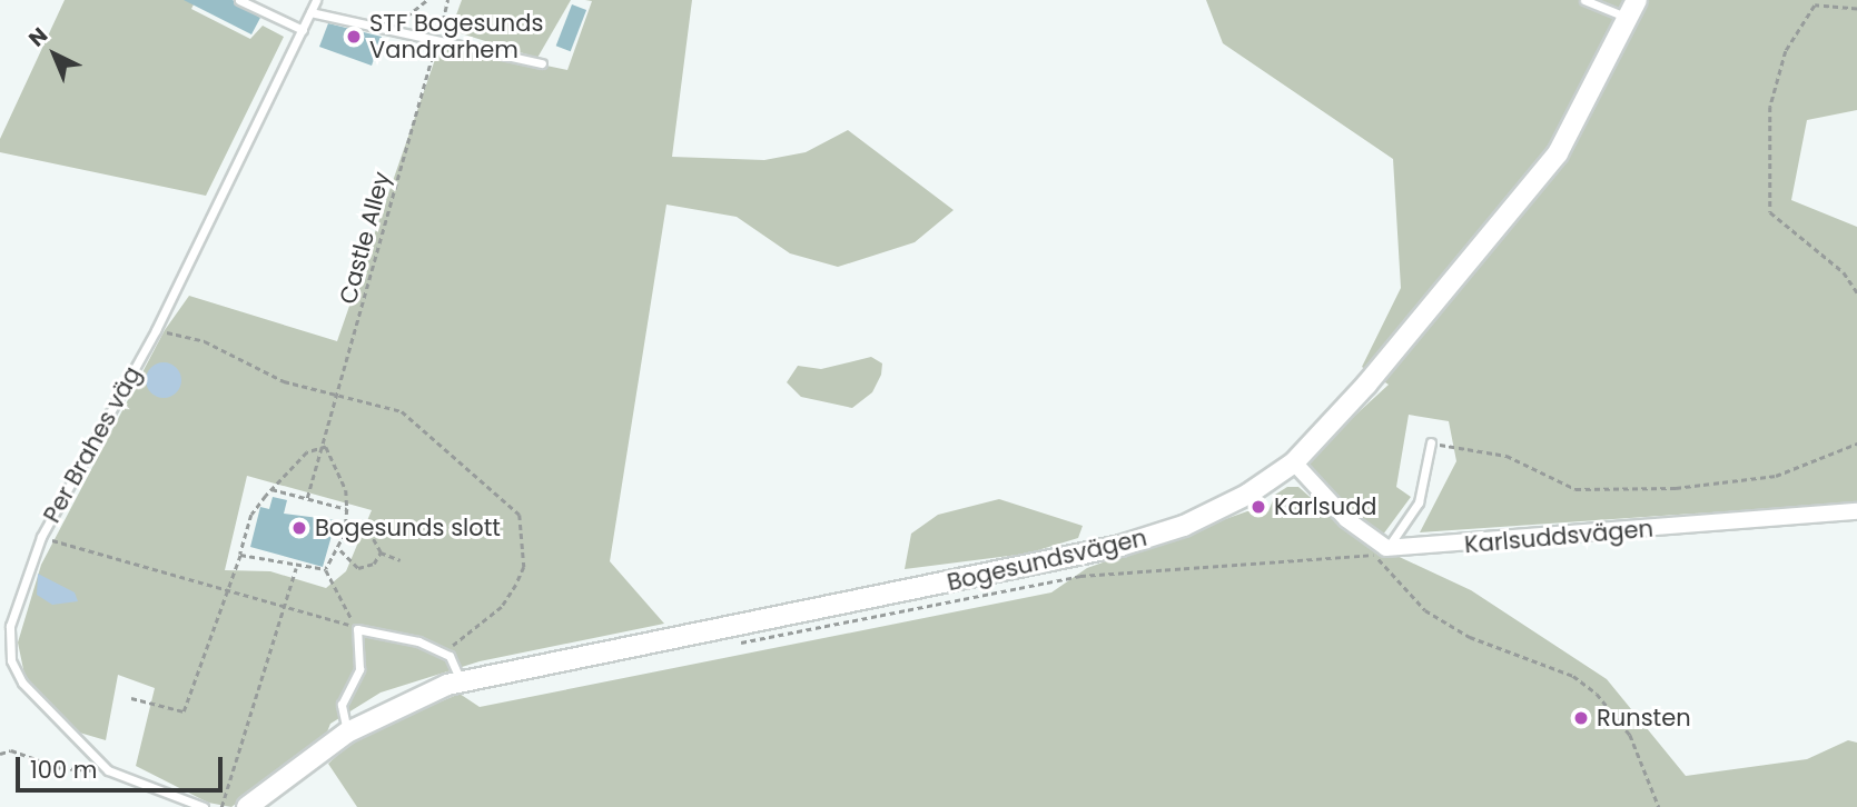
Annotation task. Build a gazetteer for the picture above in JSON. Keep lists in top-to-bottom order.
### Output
{
  "streets": {
    "street": ["Karlsuddsvägen", "Bogesundsvägen"],
    "lane": ["Per Brahes väg"],
    "path": ["Castle Alley"]
  },
  "places": [
    "STF Bogesunds Vandrarhem",
    "Karlsudd",
    "Bogesunds slott",
    "Runsten"
  ],
  "scale_bar": "100 m",
  "north": "top left"
}
